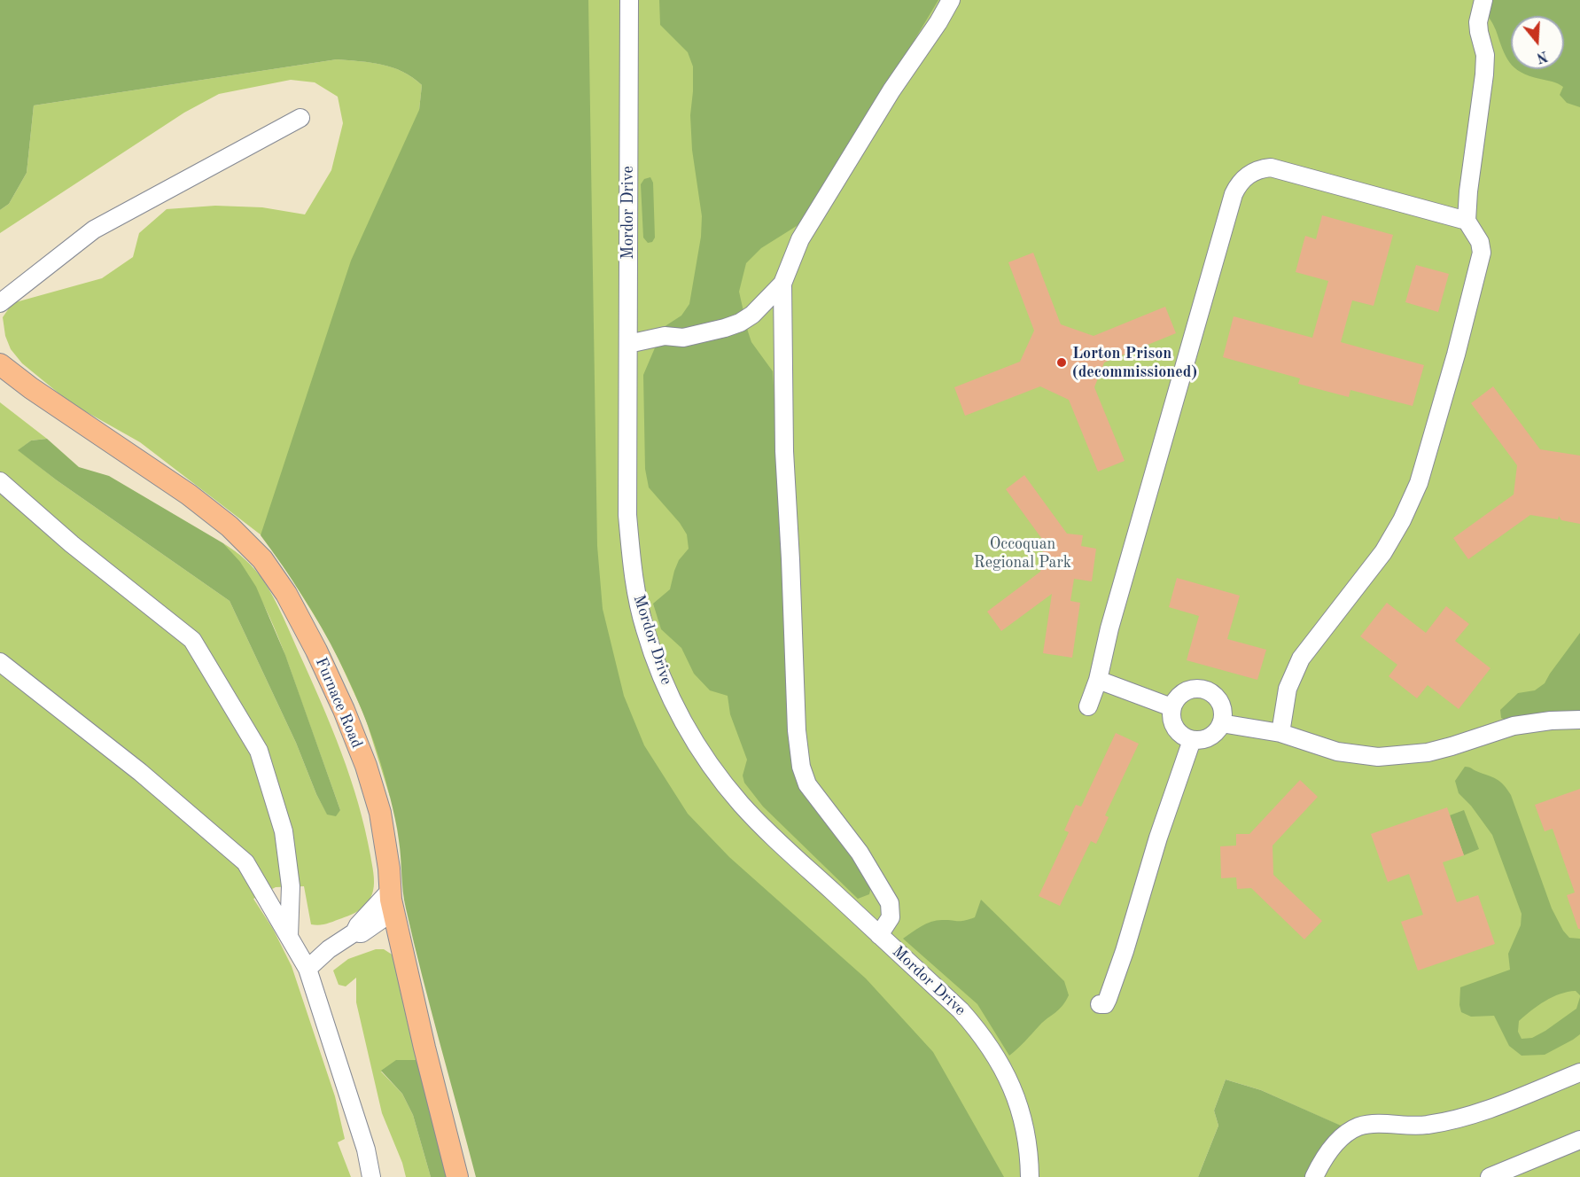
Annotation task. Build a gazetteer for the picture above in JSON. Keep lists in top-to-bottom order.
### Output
{
  "streets": {
    "main road": ["Furnace Road"],
    "street": ["Mordor Drive"]
  },
  "parks": ["Occoquan Regional Park"],
  "places": ["Lorton Prison (decommissioned)"],
  "north": "bottom"
}
